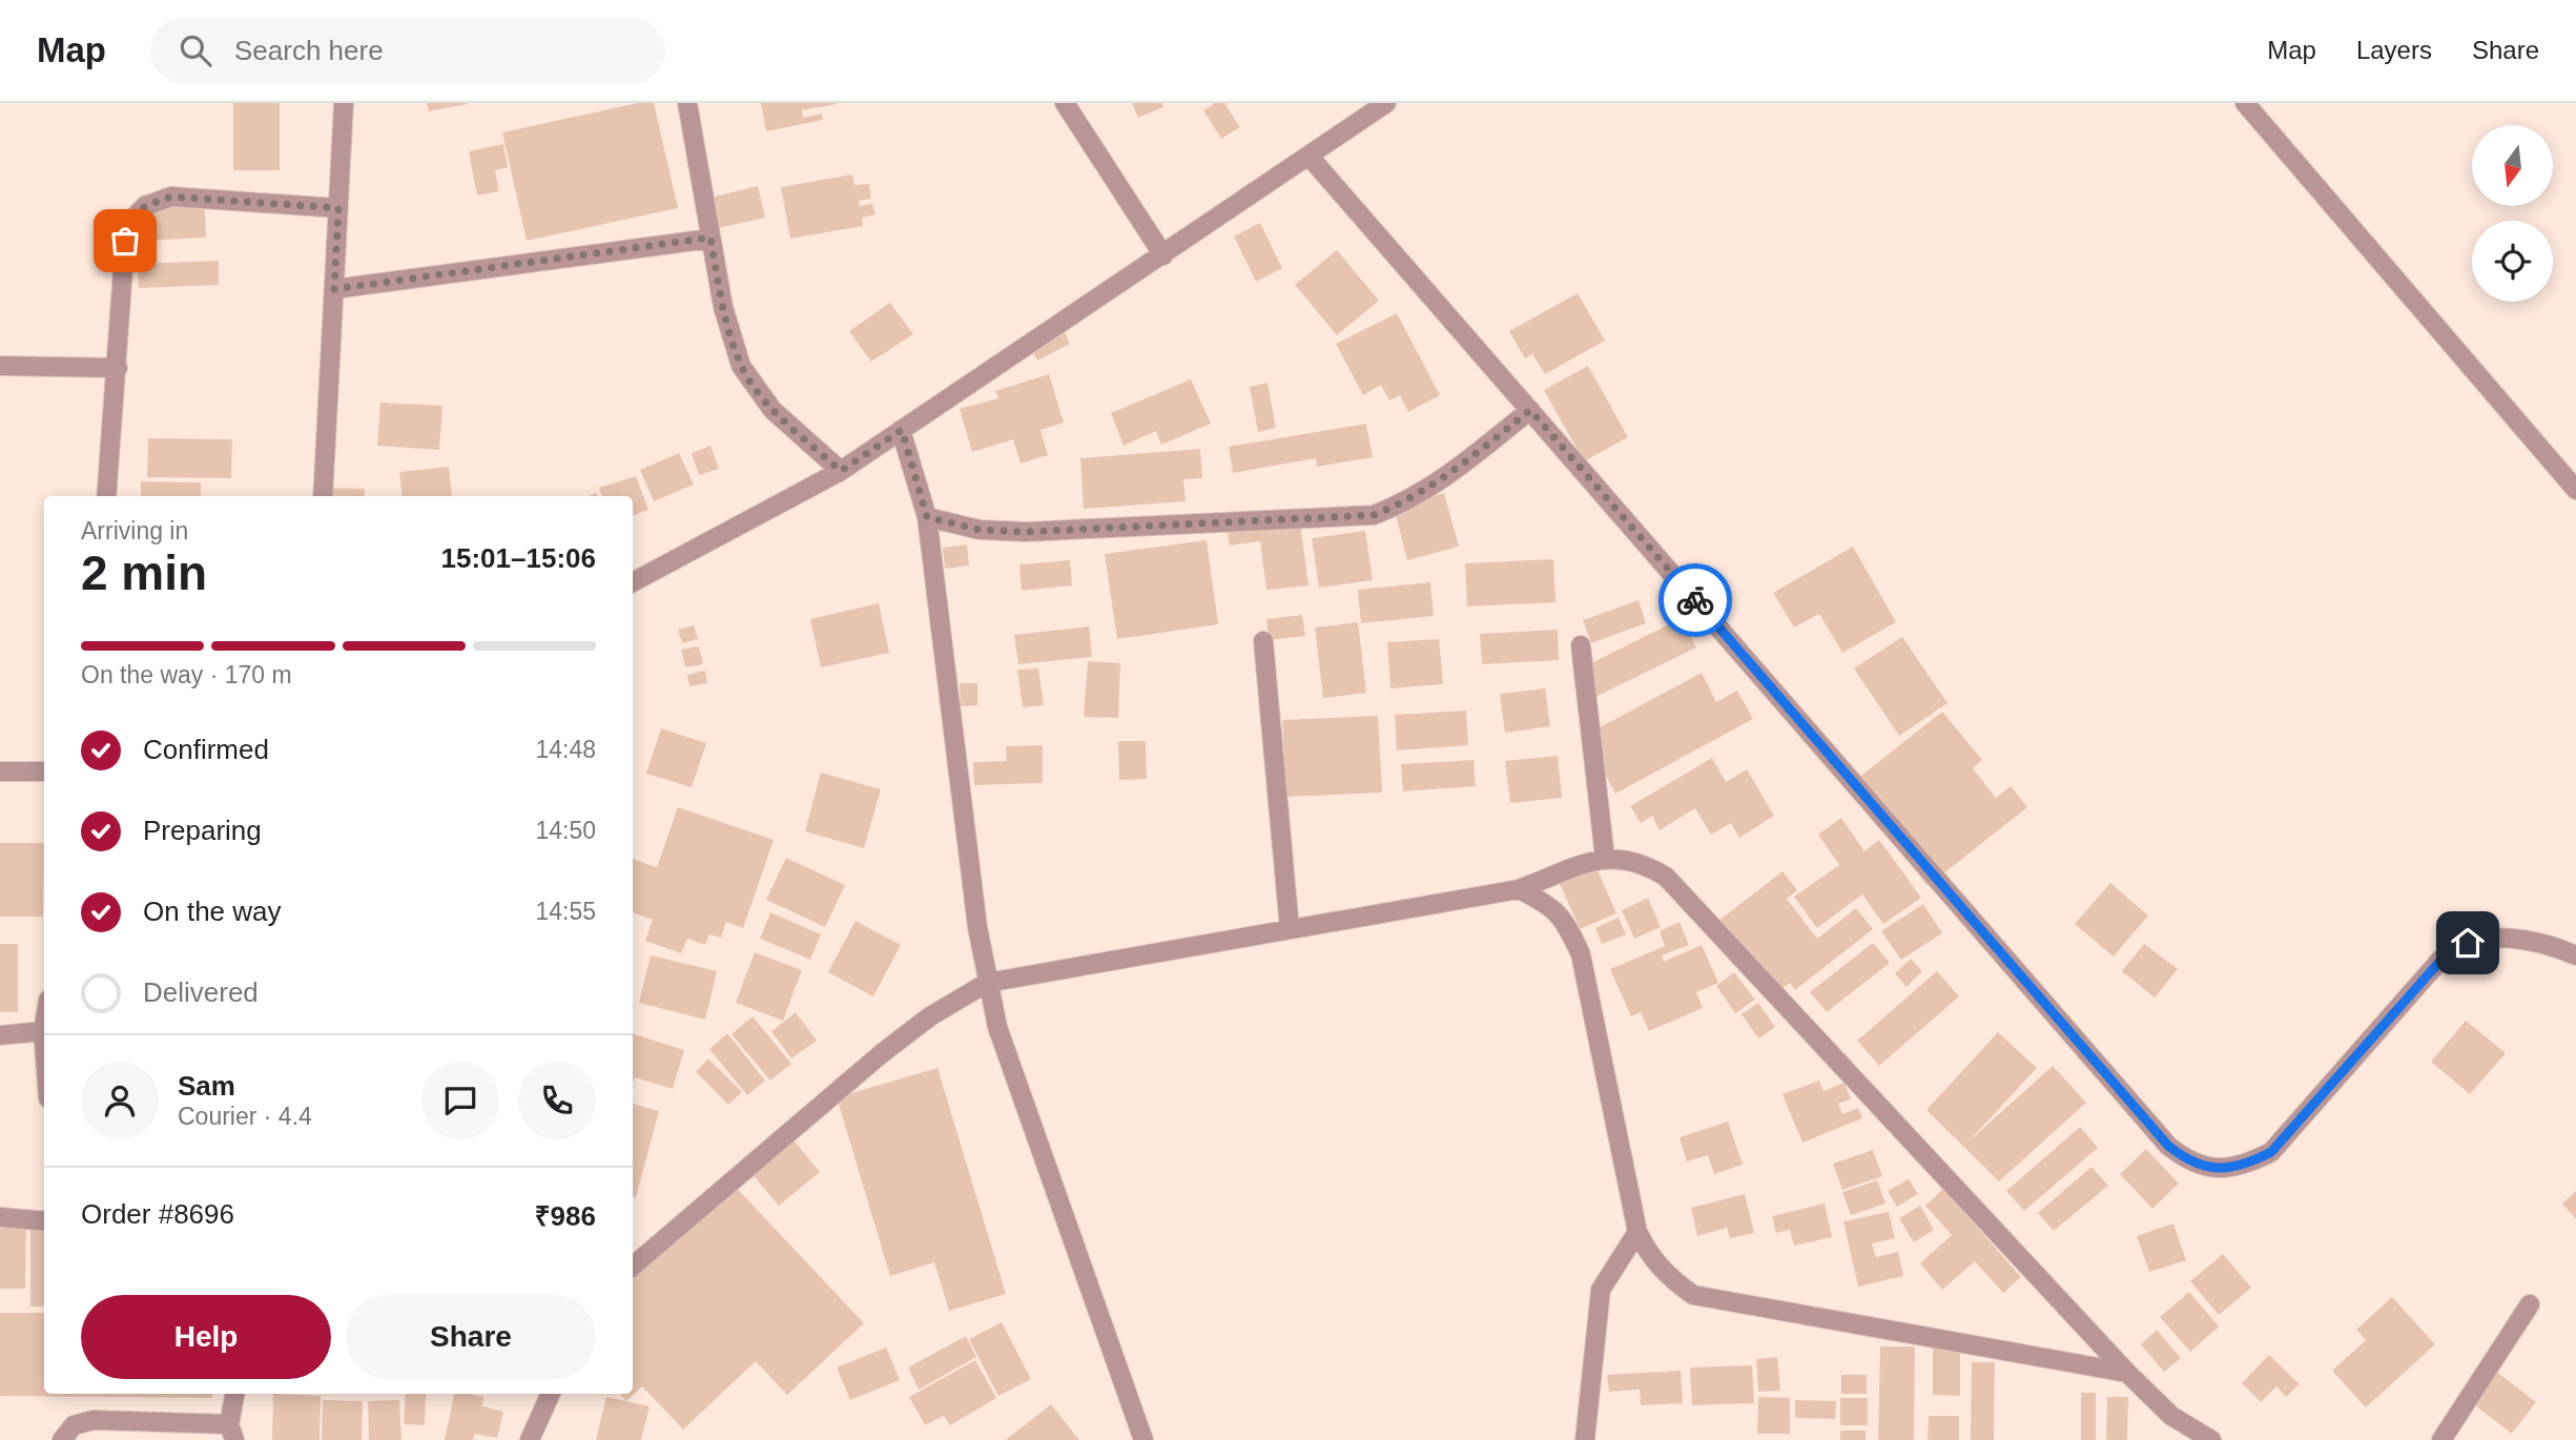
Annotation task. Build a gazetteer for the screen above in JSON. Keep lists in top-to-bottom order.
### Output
{
  "north": "bottom",
  "page": {
    "header": "Map",
    "search": "Search here",
    "nav": ["Map", "Layers", "Share"],
    "heading": ["2 min", "Arriving in", "15:01–15:06"],
    "panel": [
      "Sam",
      "Courier · 4.4",
      "Order #8696",
      "₹986"
    ],
    "bar": "On the way · 170 m",
    "list": [
      ["Confirmed", "14:48"],
      ["Preparing", "14:50"],
      ["On the way", "14:55"],
      "Delivered"
    ],
    "buttons": ["Help", "Share"]
  }
}
